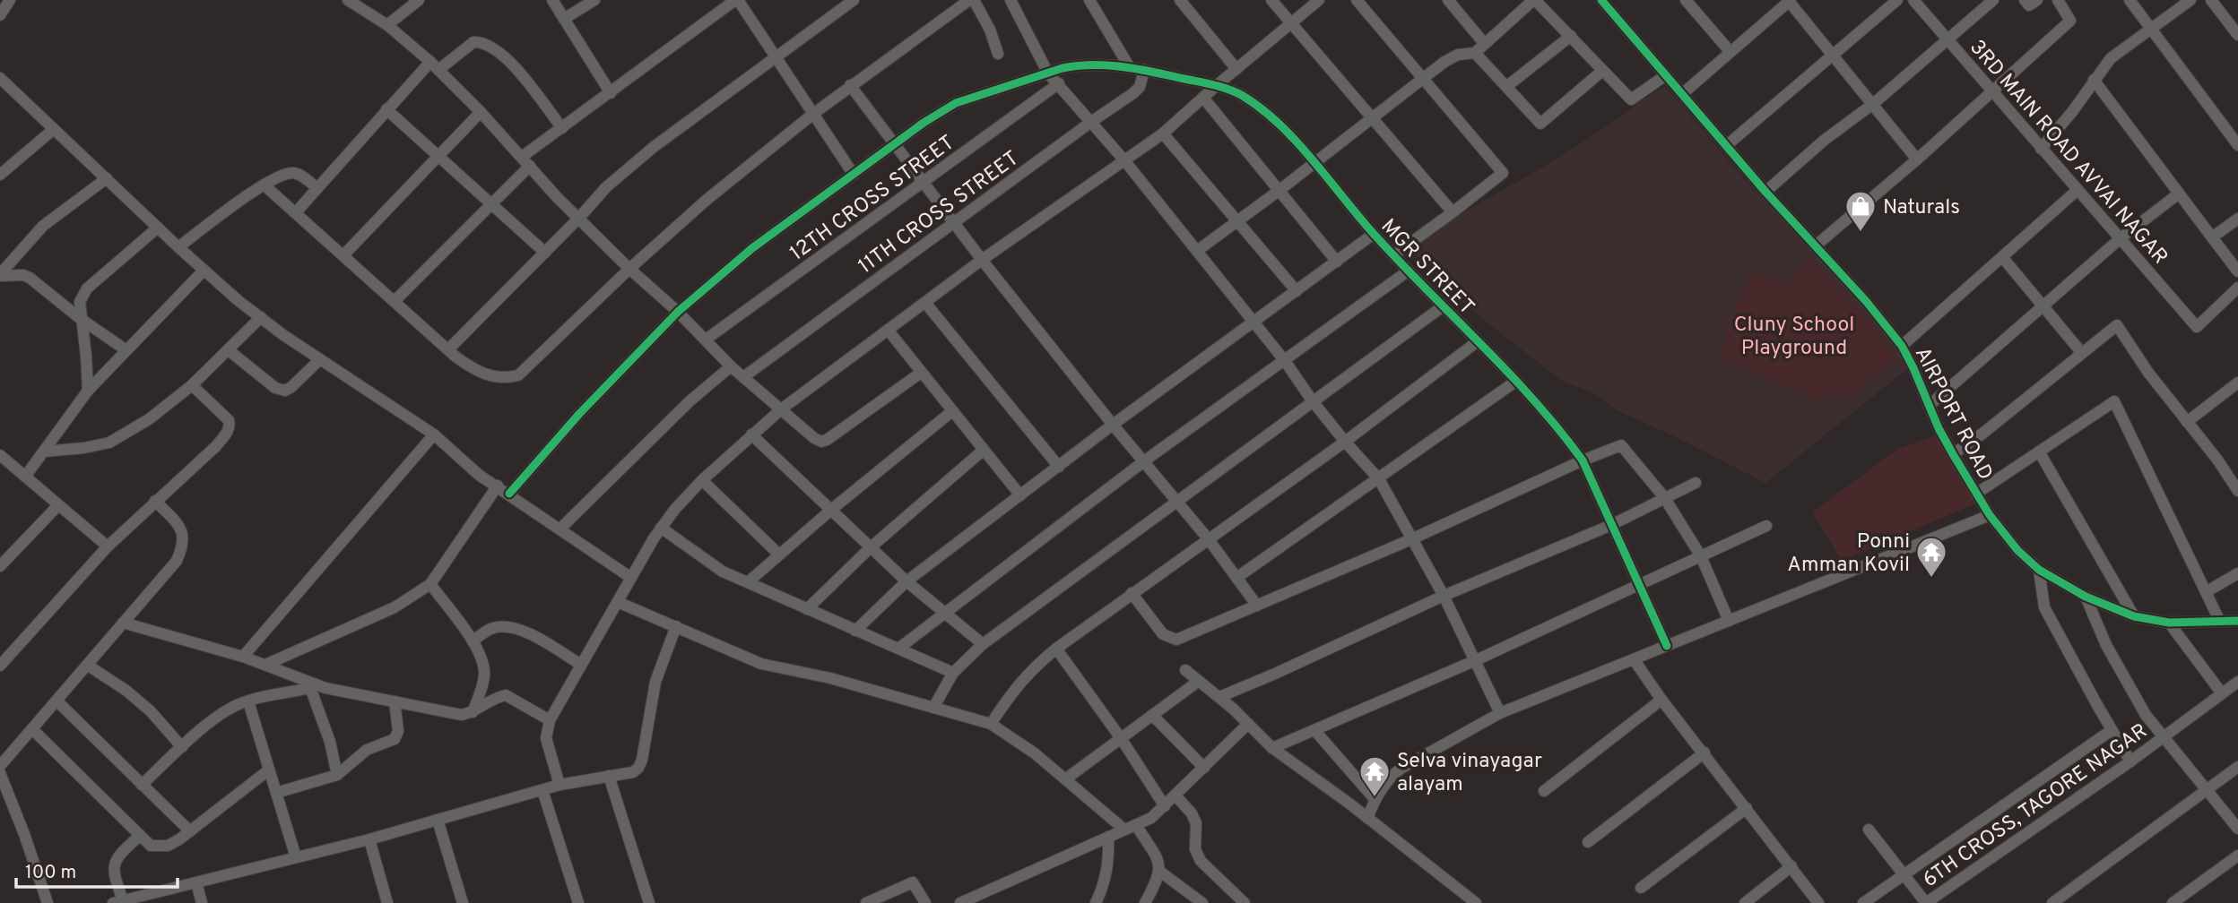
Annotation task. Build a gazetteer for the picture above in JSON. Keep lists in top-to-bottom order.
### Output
{
  "streets": {
    "street": [
      "3RD MAIN ROAD AVVAI NAGAR",
      "12TH CROSS STREET",
      "11TH CROSS STREET",
      "MGR STREET",
      "AIRPORT ROAD",
      "6TH CROSS, TAGORE NAGAR"
    ]
  },
  "crossings": [
    ["11TH CROSS STREET", "MGR STREET"]
  ],
  "parks": ["Cluny School Playground"],
  "places": {
    "shop": ["Naturals"],
    "temple": ["Ponni Amman Kovil", "Selva vinayagar alayam"]
  },
  "scale_bar": "100 m"
}
